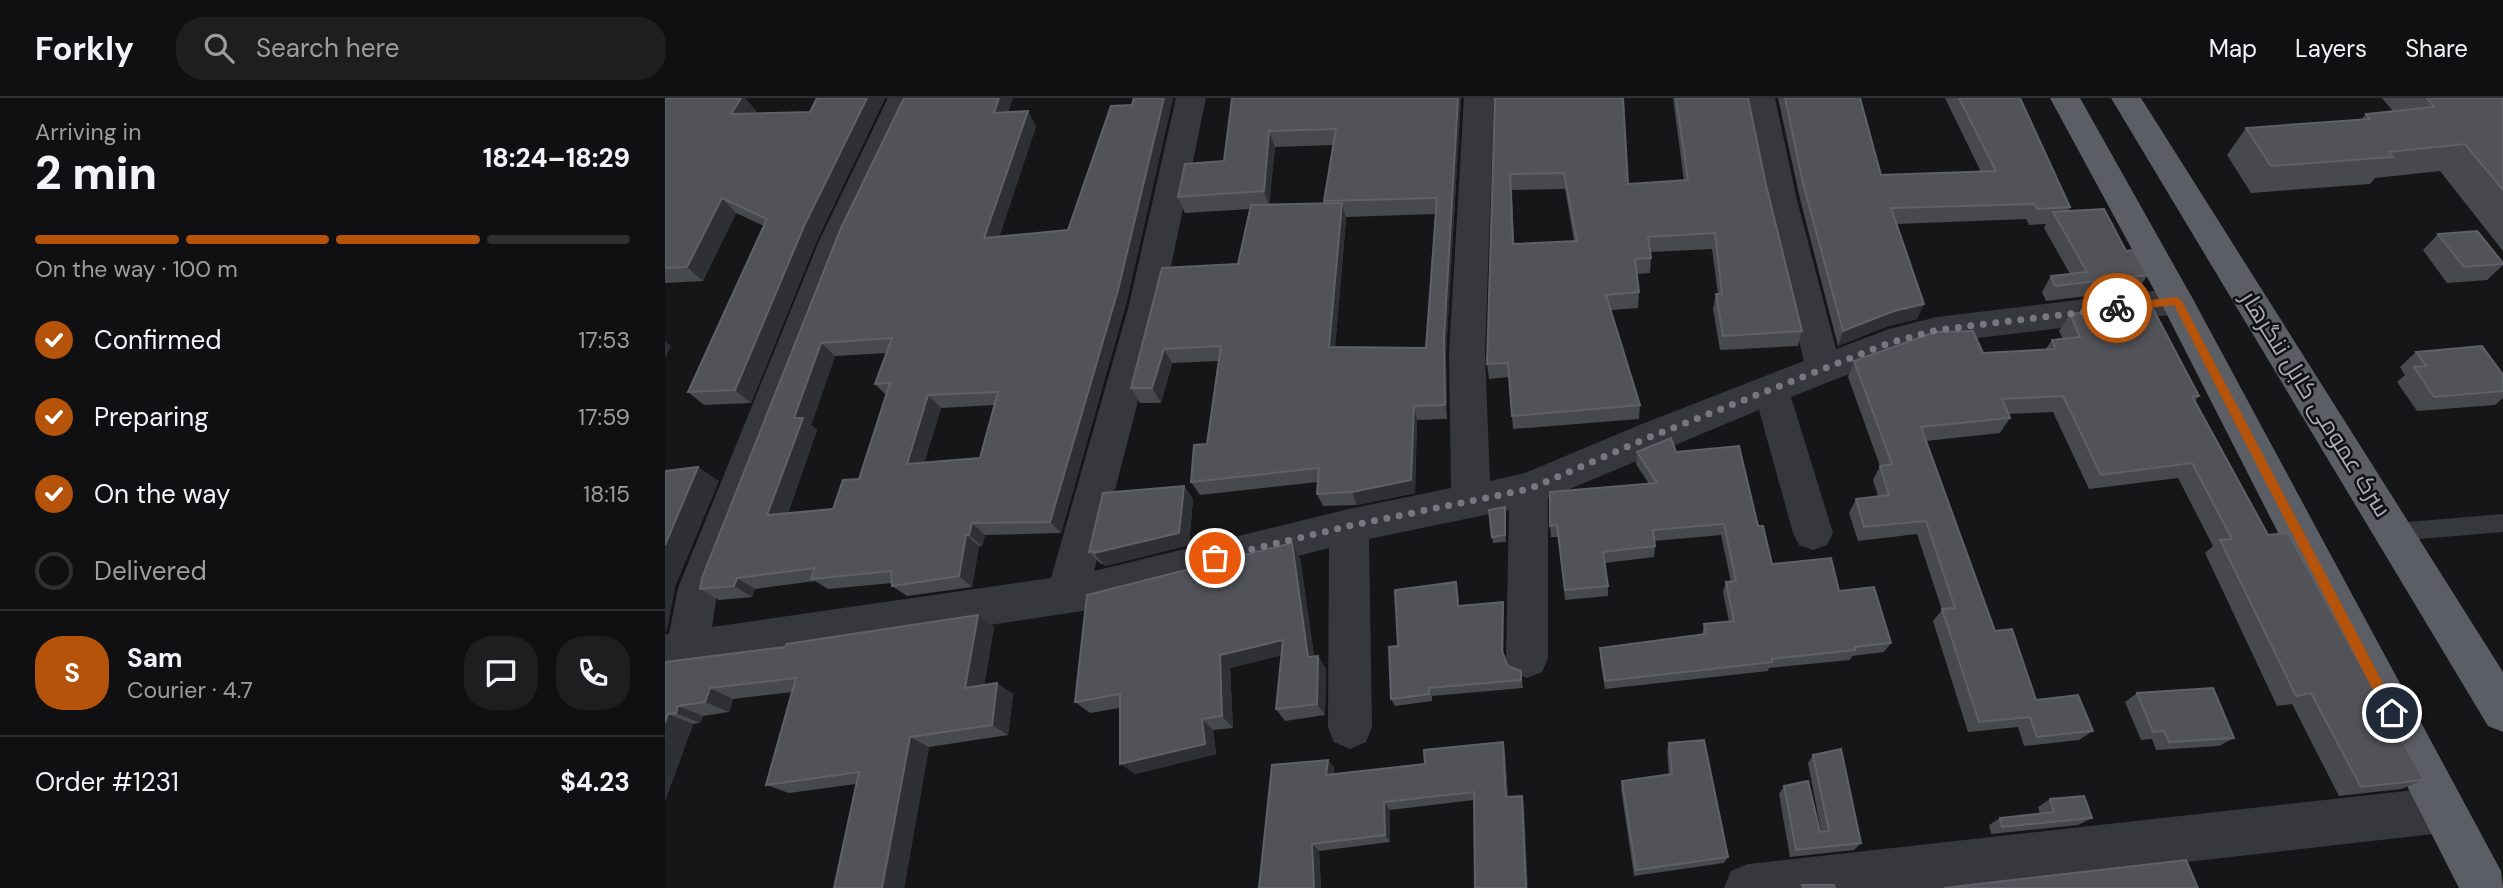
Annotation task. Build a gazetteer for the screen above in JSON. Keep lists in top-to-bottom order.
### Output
{
  "streets": {
    "highway": ["سرک عمومی کابل ننگرهار"]
  },
  "page": {
    "header": "Forkly",
    "search": "Search here",
    "nav": ["Map", "Layers", "Share"],
    "heading": ["2 min", "Arriving in", "18:24–18:29"],
    "panel": [
      "Sam",
      "Courier · 4.7",
      "Order #1231",
      "$4.23"
    ],
    "bar": "On the way · 100 m",
    "list": [
      ["Confirmed", "17:53"],
      ["Preparing", "17:59"],
      ["On the way", "18:15"],
      "Delivered"
    ],
    "round": "S"
  }
}
